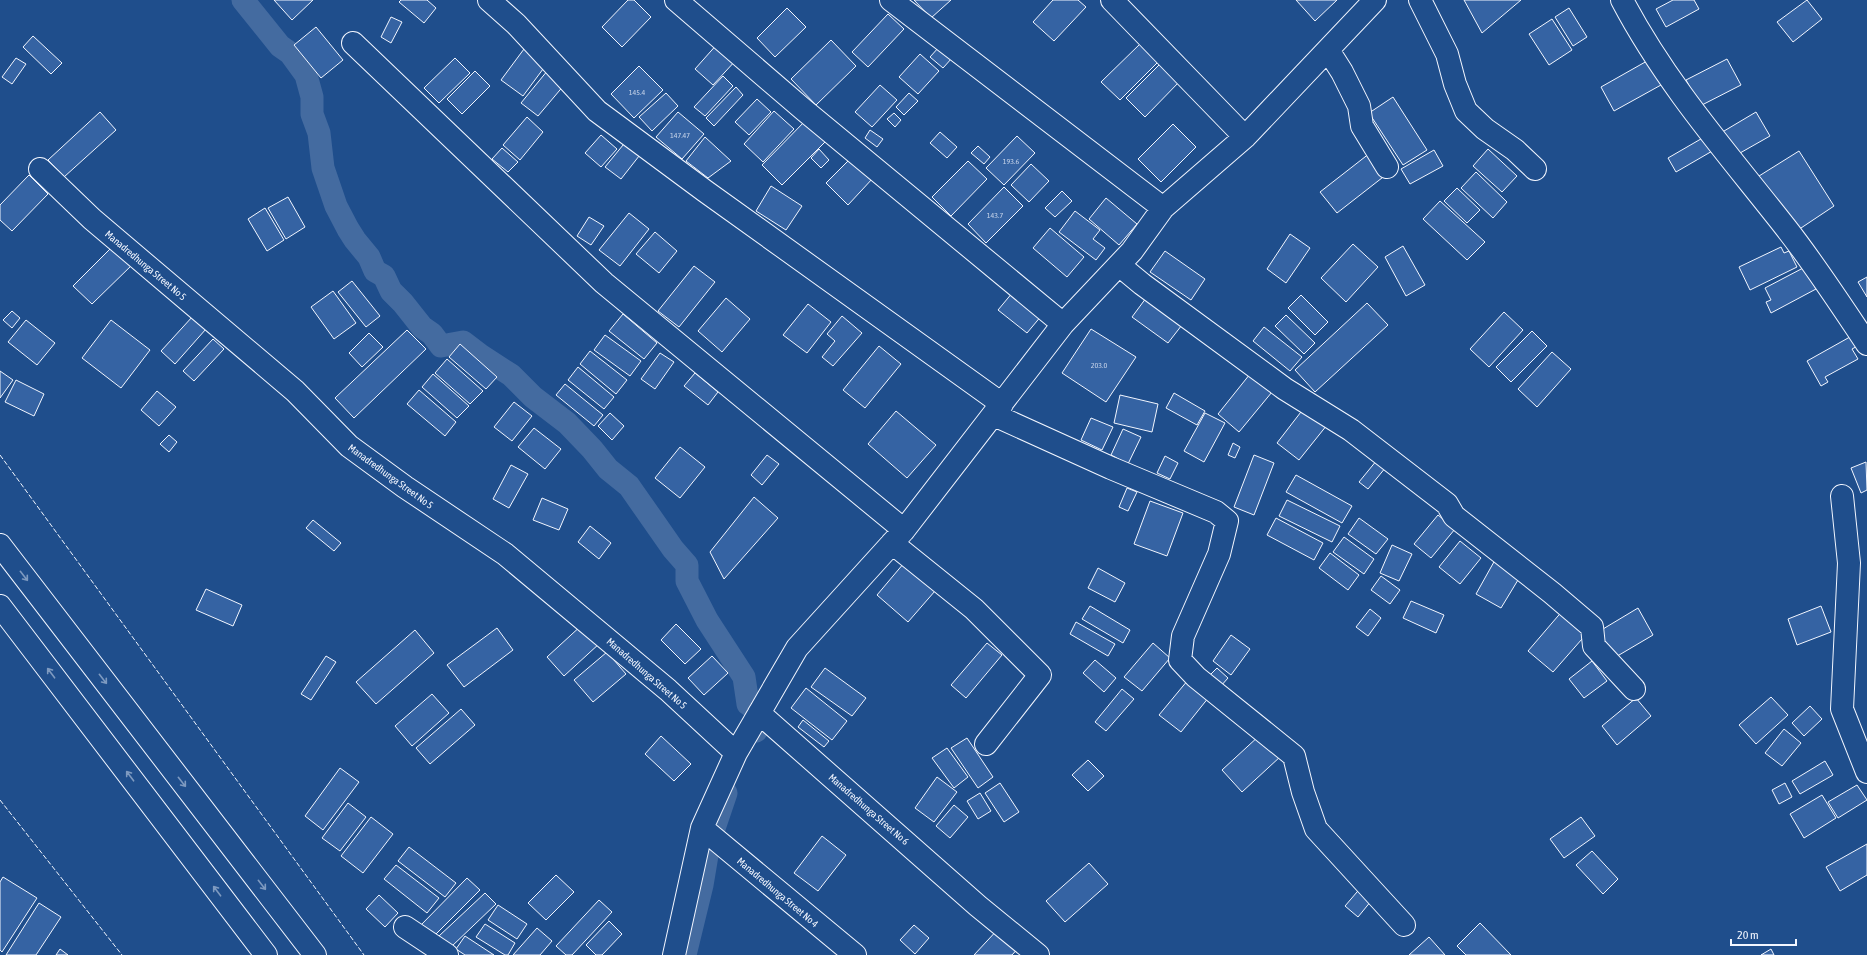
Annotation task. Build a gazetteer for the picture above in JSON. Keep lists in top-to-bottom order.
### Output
{
  "streets": {
    "street": ["Manadredhunga Street No 5", "Manadredhunga Street No 6", "Manadredhunga Street No 4"]
  },
  "house_numbers": [
    "145.4",
    "147.47",
    "193.6",
    "143.7",
    "203.0"
  ],
  "scale_bar": "20 m"
}
